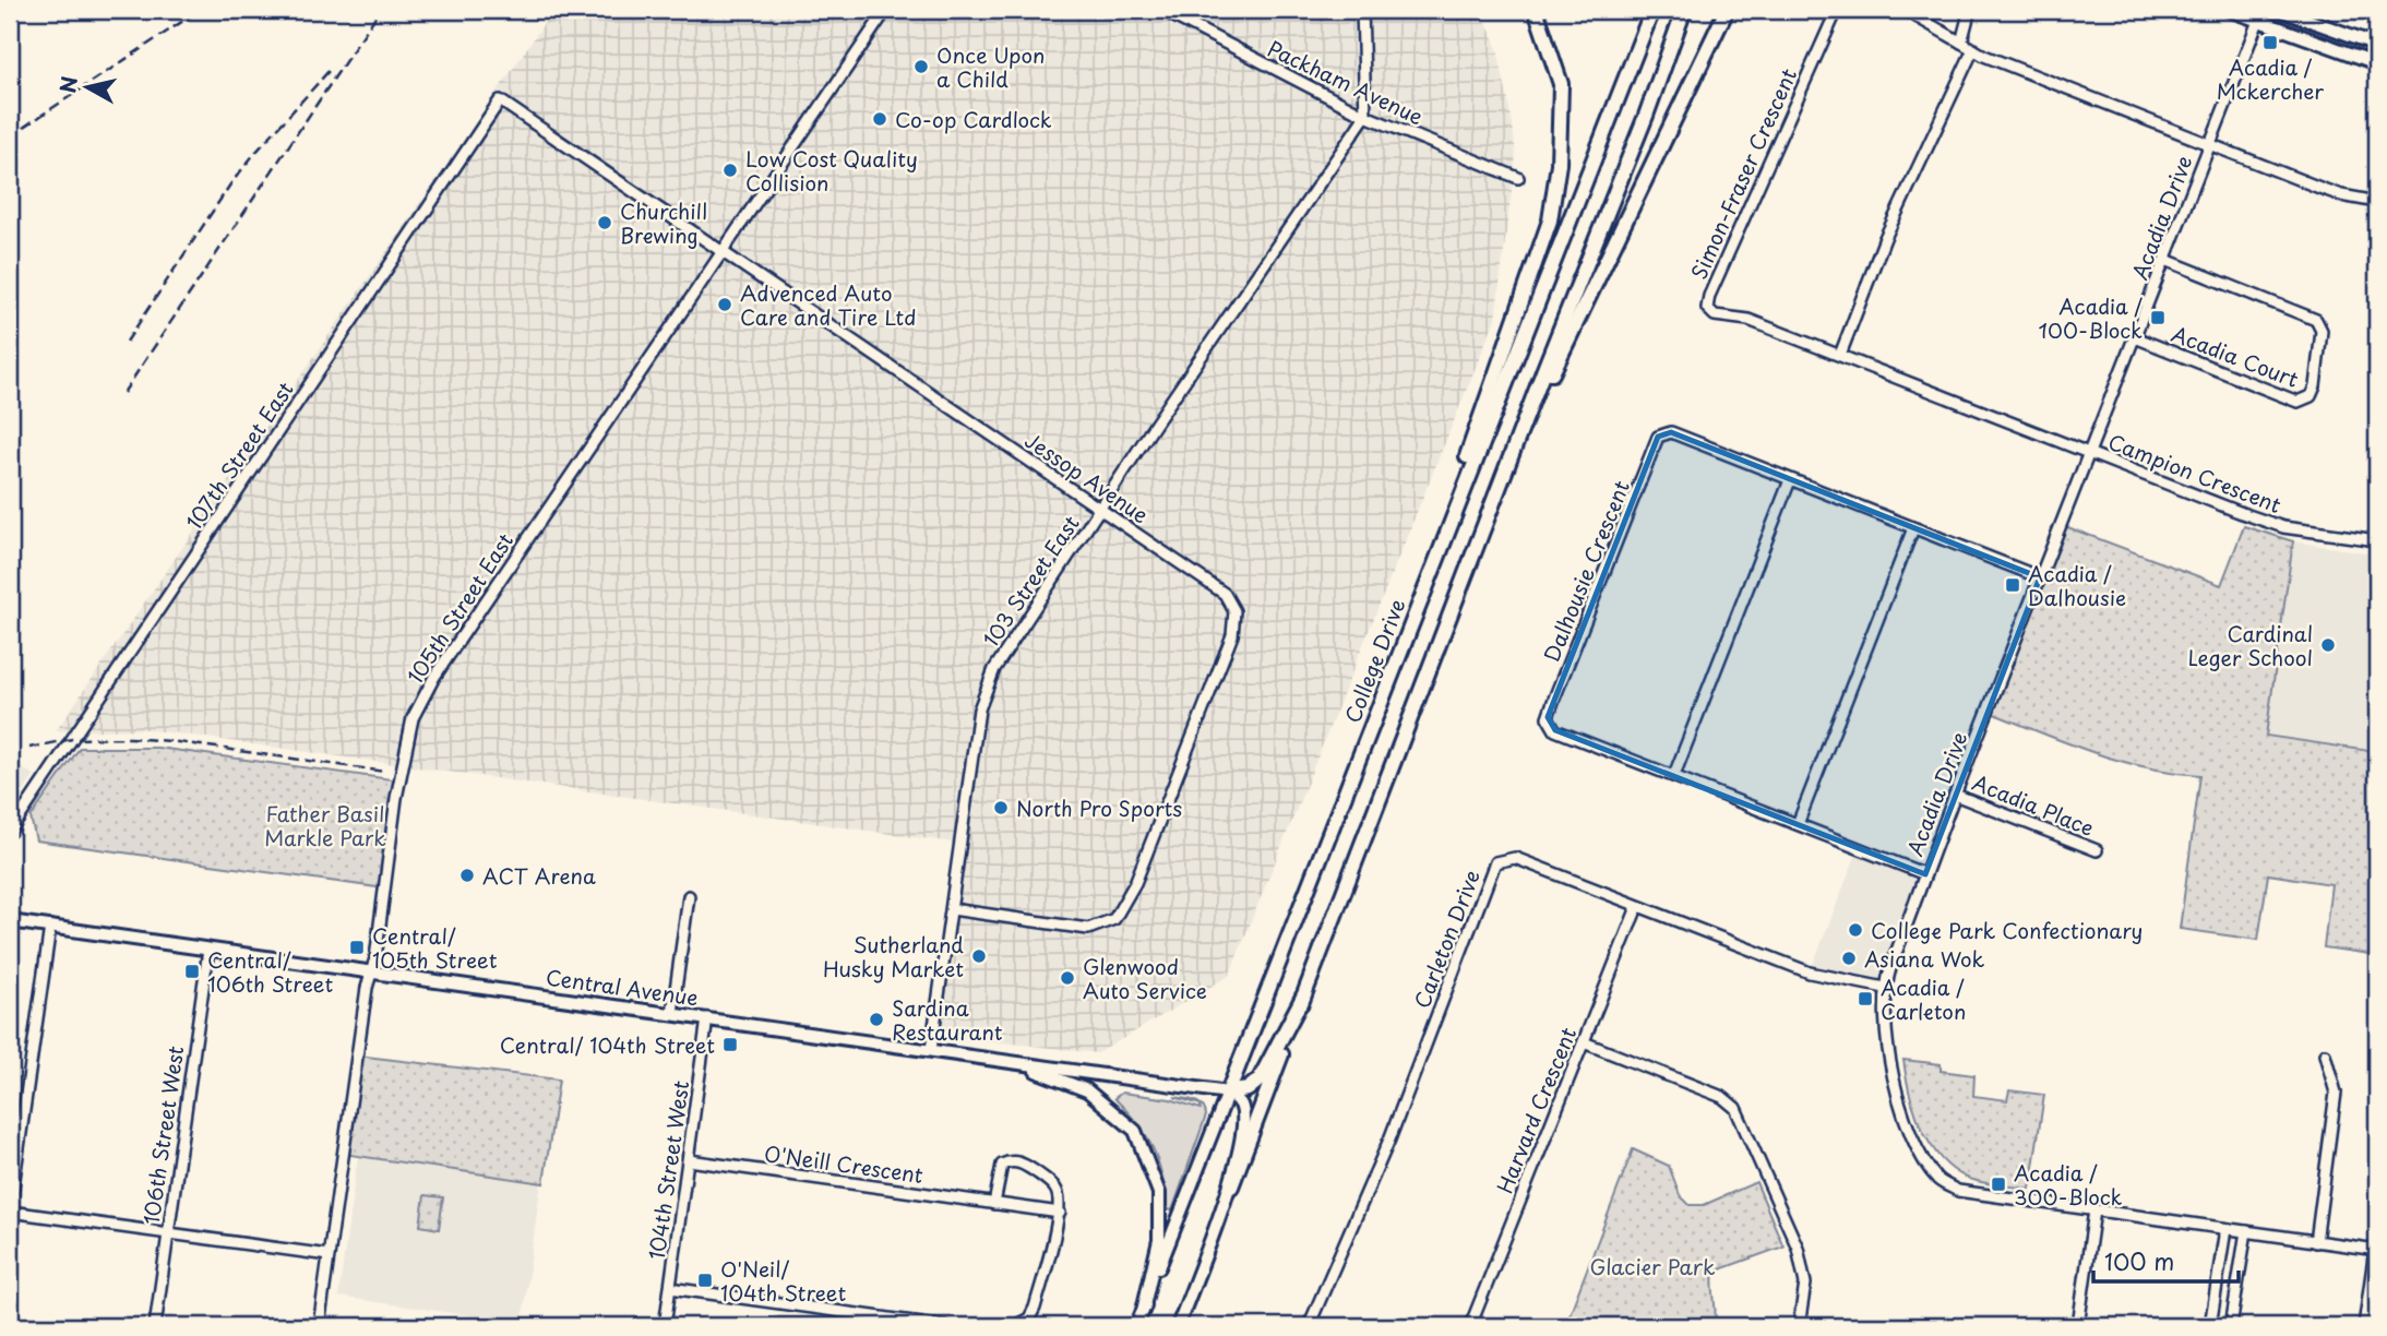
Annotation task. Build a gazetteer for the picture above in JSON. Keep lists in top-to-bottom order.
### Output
{
  "streets": {
    "highway": ["College Drive"],
    "main road": ["Central Avenue"],
    "street": [
      "Packham Avenue",
      "Simon-Fraser Crescent",
      "Acadia Drive",
      "Acadia Court",
      "107th Street East",
      "Campion Crescent",
      "Jessop Avenue",
      "Dalhousie Crescent",
      "103 Street East",
      "105th Street East",
      "Acadia Place",
      "Carleton Drive",
      "Harvard Crescent",
      "106th Street West",
      "O'Neill Crescent",
      "104th Street West"
    ]
  },
  "crossings": [
    ["Packham Avenue", "103 Street East"],
    ["Simon-Fraser Crescent", "Acadia Drive"],
    ["Simon-Fraser Crescent", "Campion Crescent"],
    ["Acadia Drive", "Acadia Court"],
    ["Acadia Drive", "Campion Crescent"],
    ["Acadia Drive", "Dalhousie Crescent"],
    ["Acadia Drive", "Acadia Place"],
    ["Acadia Drive", "Carleton Drive"],
    ["107th Street East", "Jessop Avenue"],
    ["Jessop Avenue", "103 Street East"],
    ["Jessop Avenue", "105th Street East"],
    ["103 Street East", "Central Avenue"],
    ["105th Street East", "Central Avenue"],
    ["College Drive", "Central Avenue"],
    ["Carleton Drive", "Harvard Crescent"],
    ["Central Avenue", "106th Street West"],
    ["Central Avenue", "104th Street West"],
    ["O'Neill Crescent", "104th Street West"]
  ],
  "parks": ["Father Basil Markle Park", "Glacier Park"],
  "places": {
    "transit": [
      "Acadia / Mckercher",
      "Acadia / 100-Block",
      "Acadia / Dalhousie",
      "Central/ 105th Street",
      "Central/ 106th Street",
      "Acadia / Carleton",
      "Central/ 104th Street",
      "Acadia / 300-Block",
      "O'Neil/ 104th Street"
    ],
    "other": [
      "Once Upon a Child",
      "Co-op Cardlock",
      "Low Cost Quality Collision",
      "Churchill Brewing",
      "Advenced Auto Care and Tire Ltd",
      "Cardinal Leger School",
      "North Pro Sports",
      "ACT Arena",
      "College Park Confectionary",
      "Sutherland Husky Market",
      "Asiana Wok",
      "Glenwood Auto Service",
      "Sardina Restaurant"
    ]
  },
  "scale_bar": "100 m",
  "north": "left"
}
